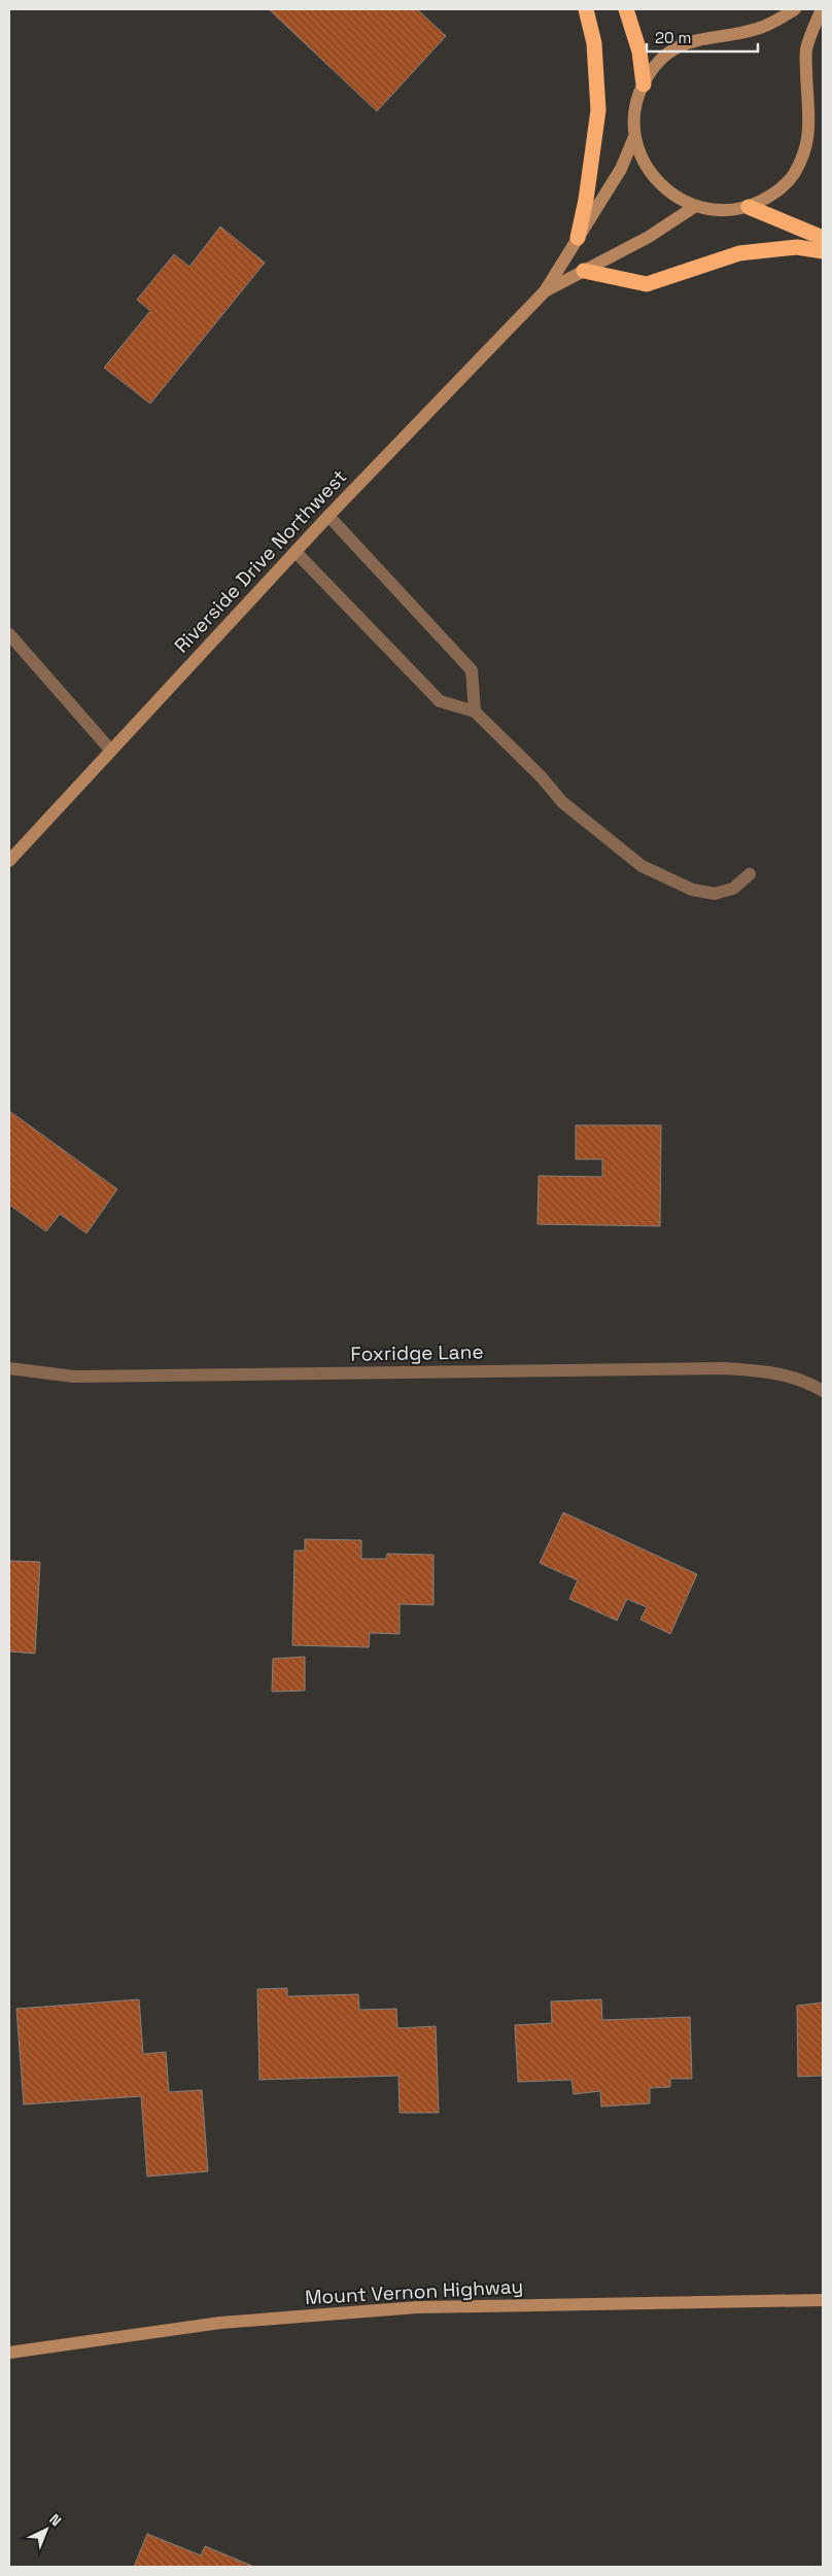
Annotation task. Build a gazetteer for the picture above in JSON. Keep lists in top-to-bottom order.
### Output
{
  "streets": {
    "street": ["Riverside Drive Northwest", "Foxridge Lane", "Mount Vernon Highway"]
  },
  "scale_bar": "20 m",
  "north": "top right"
}
